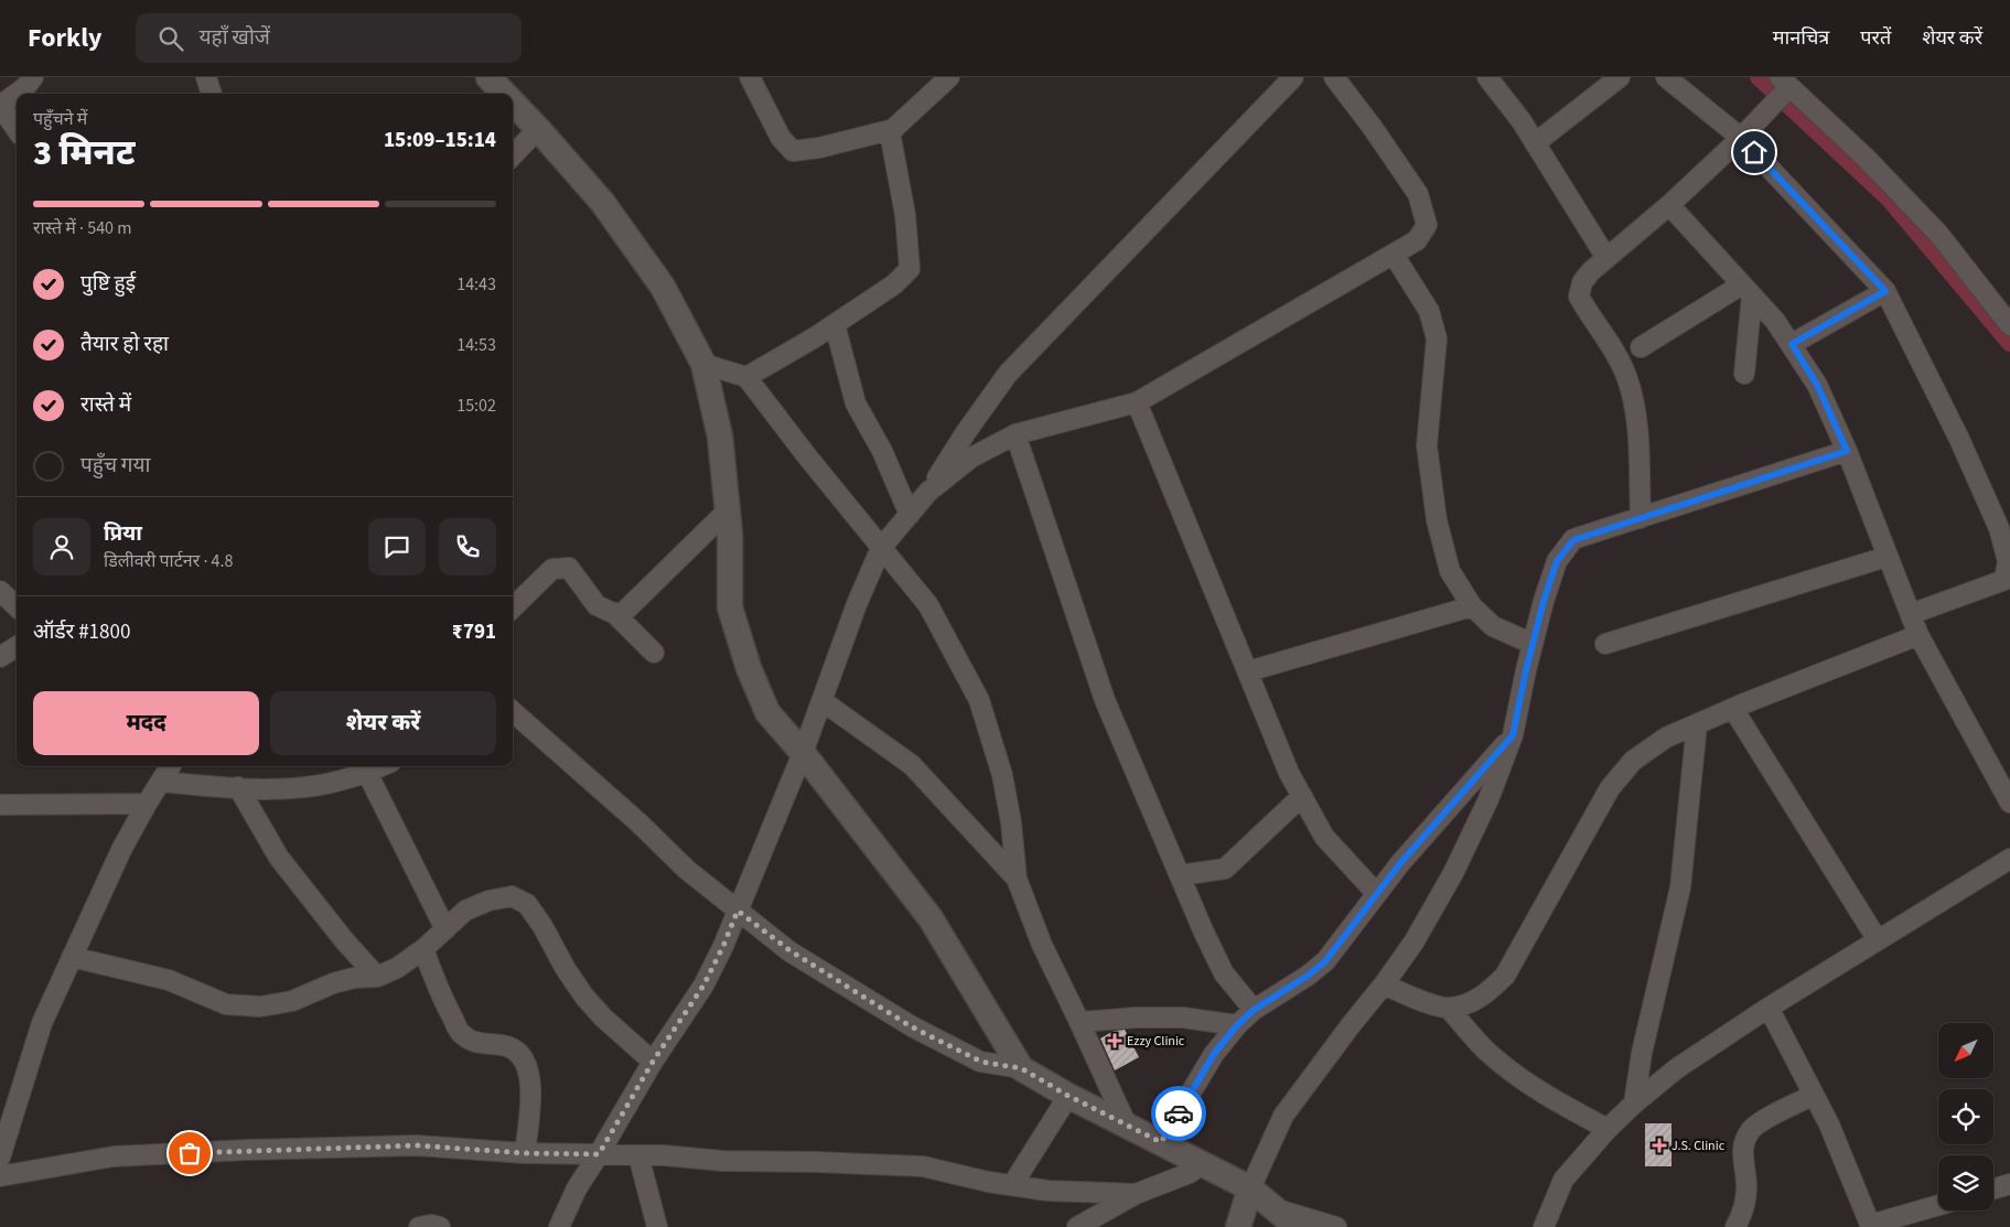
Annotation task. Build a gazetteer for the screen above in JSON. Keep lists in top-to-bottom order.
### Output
{
  "places": {
    "health": ["Ezzy Clinic", "J.S. Clinic"]
  },
  "north": "bottom left",
  "page": {
    "header": "Forkly",
    "search": "यहाँ खोजें",
    "nav": ["मानचित्र", "परतें", "शेयर करें"],
    "heading": ["3 मिनट", "पहुँचने में", "15:09–15:14"],
    "panel": [
      "प्रिया",
      "डिलीवरी पार्टनर · 4.8",
      "ऑर्डर #1800",
      "₹791"
    ],
    "bar": "रास्ते में · 540 m",
    "list": [
      ["पुष्टि हुई", "14:43"],
      ["तैयार हो रहा", "14:53"],
      ["रास्ते में", "15:02"],
      "पहुँच गया"
    ],
    "buttons": ["मदद", "शेयर करें"]
  }
}
